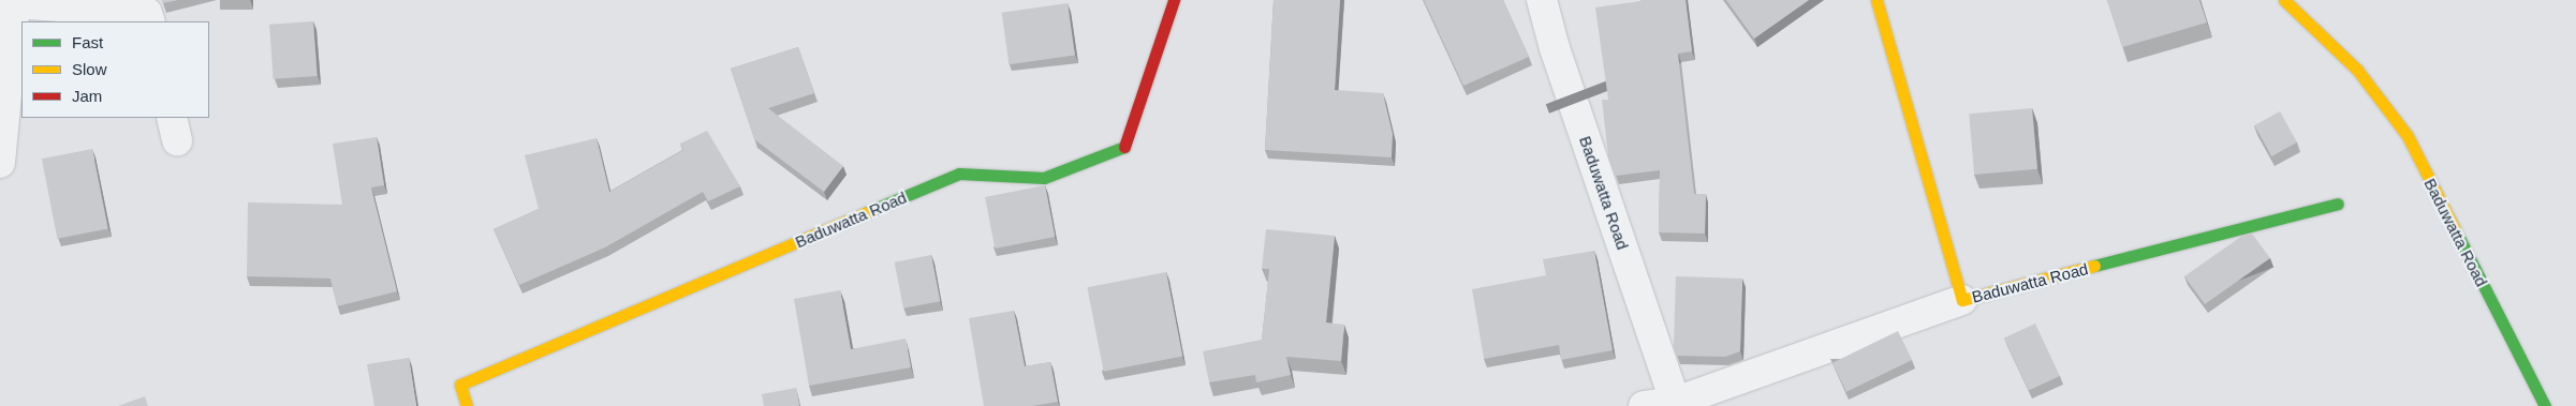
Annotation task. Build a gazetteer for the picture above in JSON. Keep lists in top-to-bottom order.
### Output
{
  "streets": {
    "street": ["Baduwatta Road"]
  },
  "legend": ["Fast", "Slow", "Jam"]
}
